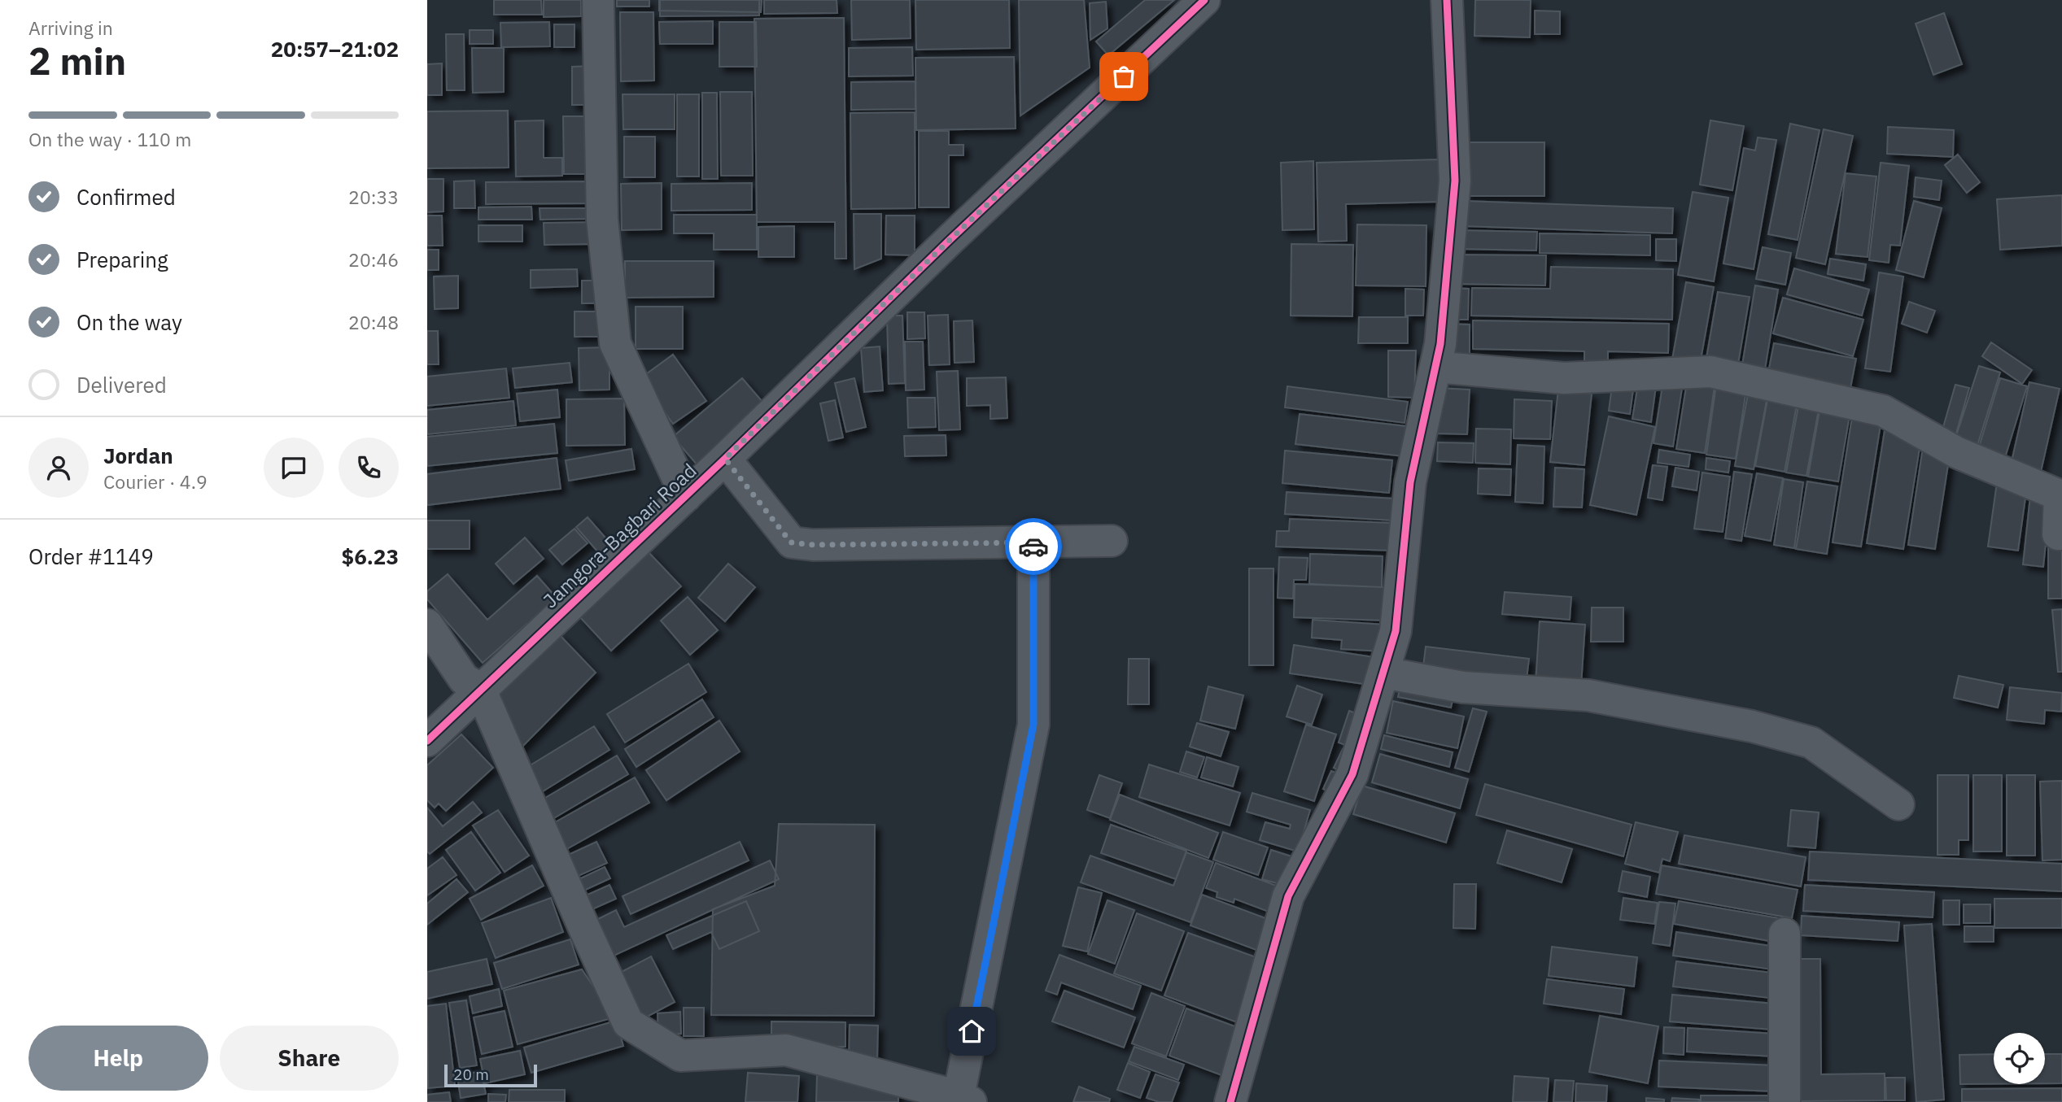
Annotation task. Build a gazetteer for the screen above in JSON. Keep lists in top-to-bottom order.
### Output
{
  "streets": {
    "street": ["Jamgora-Bagbari Road"]
  },
  "scale_bar": "20 m",
  "page": {
    "heading": ["2 min", "Arriving in", "20:57–21:02"],
    "panel": [
      "Jordan",
      "Courier · 4.9",
      "Order #1149",
      "$6.23"
    ],
    "bar": "On the way · 110 m",
    "list": [
      ["Confirmed", "20:33"],
      ["Preparing", "20:46"],
      ["On the way", "20:48"],
      "Delivered"
    ],
    "buttons": ["Help", "Share"],
    "scale": "20 m"
  }
}
